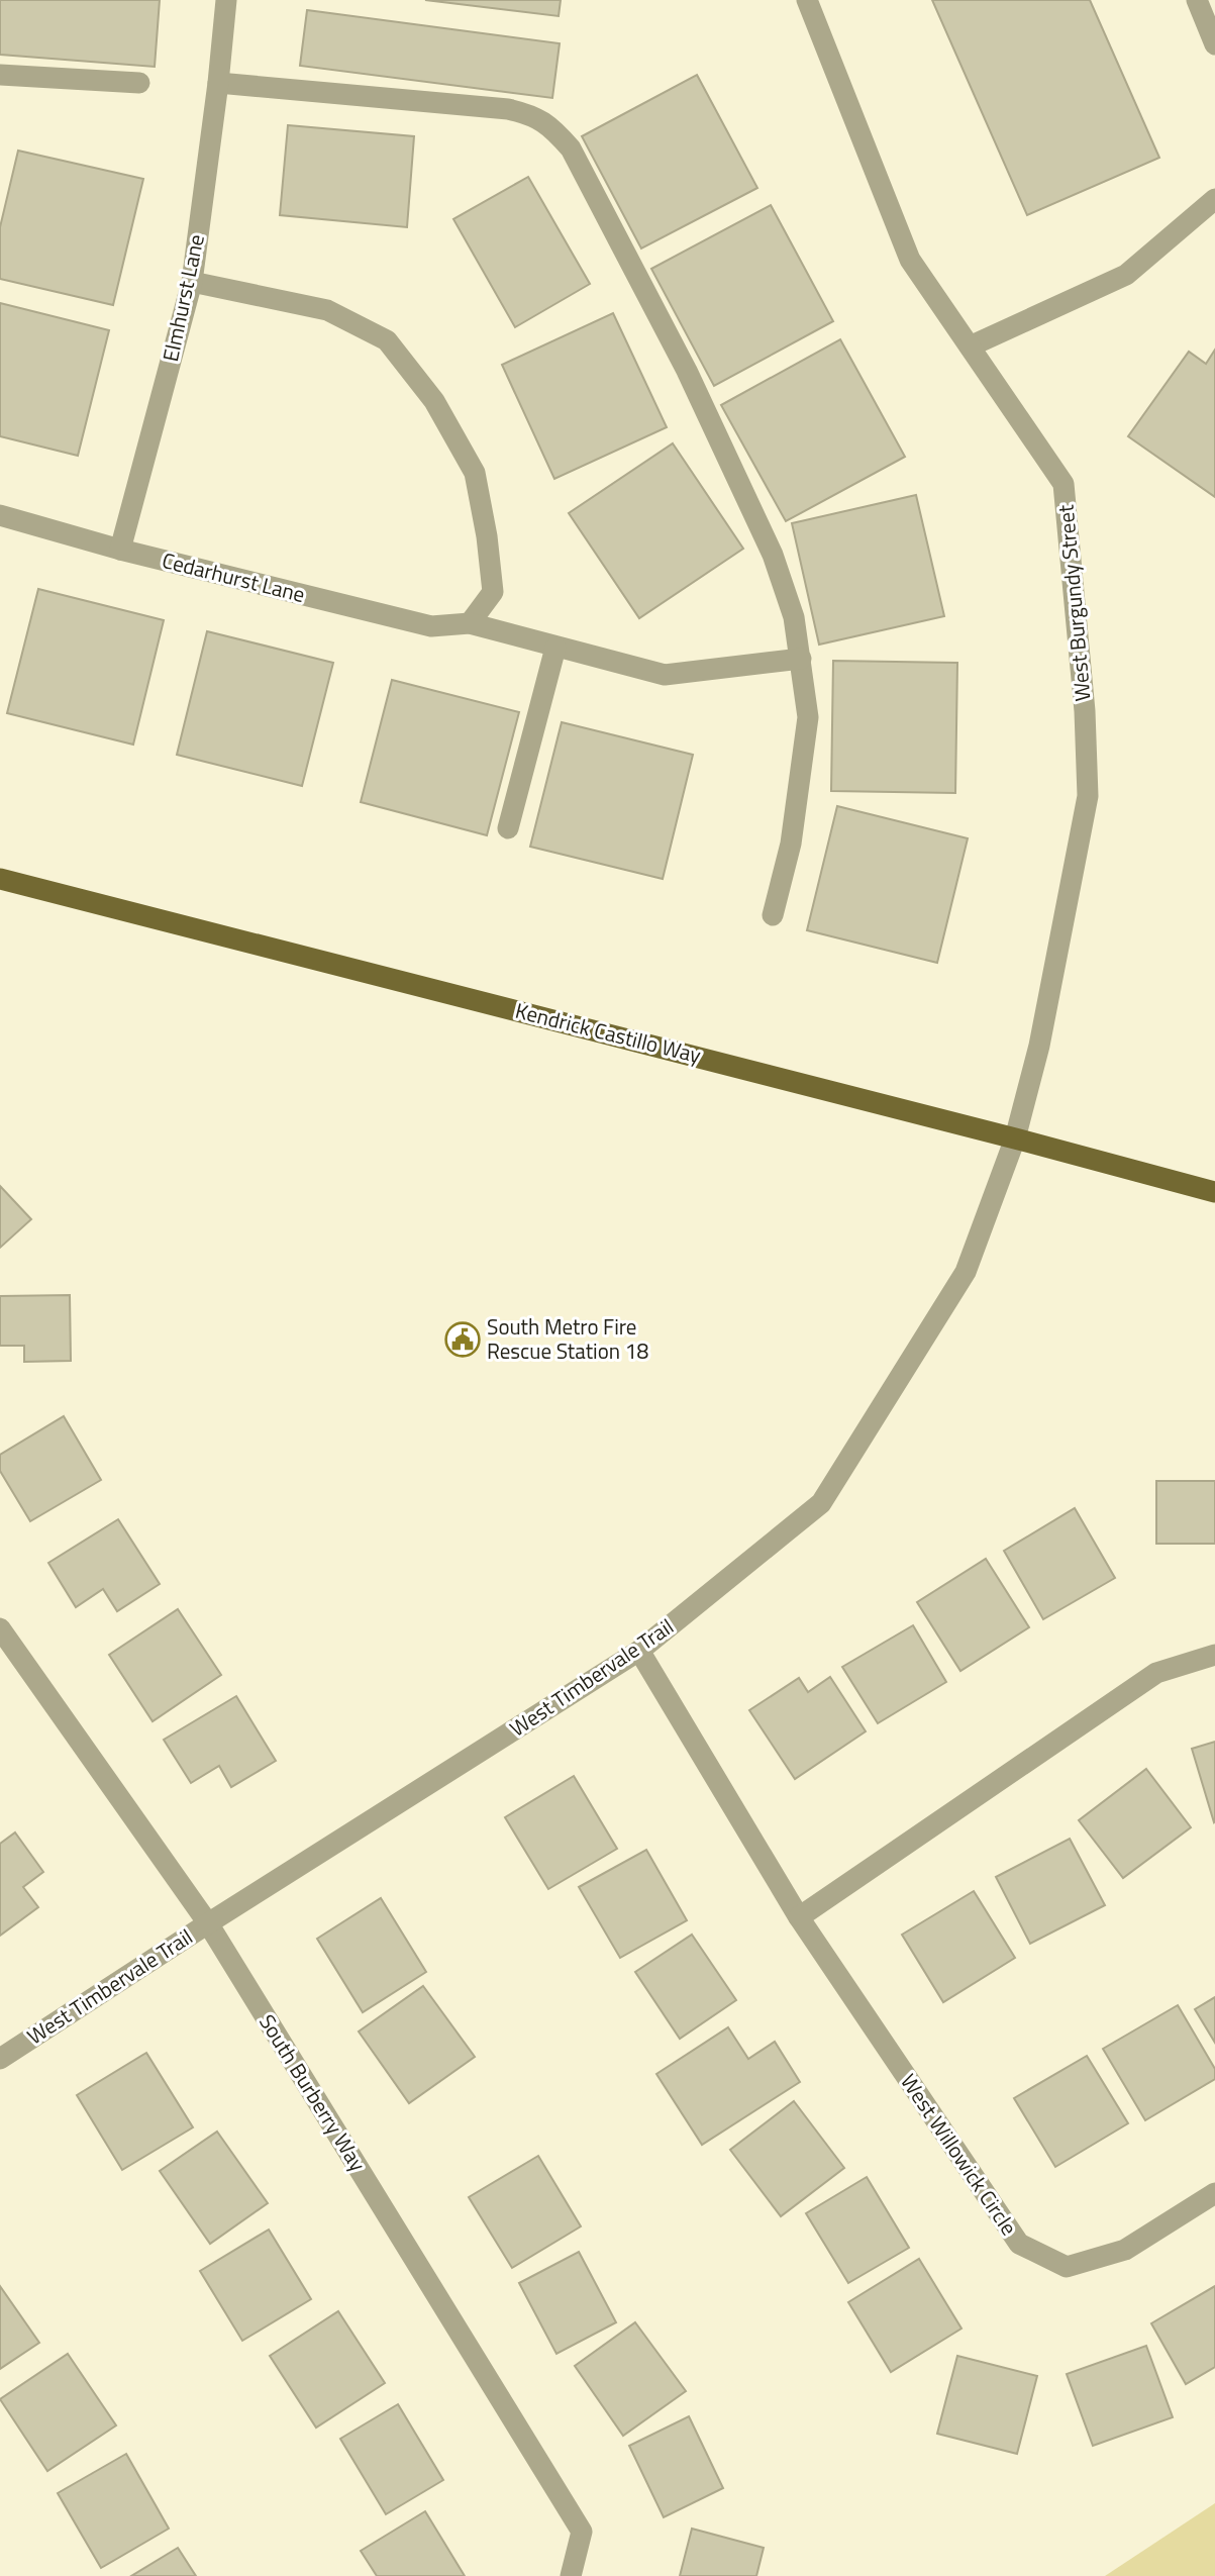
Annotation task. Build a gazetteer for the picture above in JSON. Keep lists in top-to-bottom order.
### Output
{
  "streets": {
    "main road": ["Kendrick Castillo Way"],
    "street": [
      "Elmhurst Lane",
      "Cedarhurst Lane",
      "West Burgundy Street",
      "West Timbervale Trail",
      "South Burberry Way",
      "West Willowick Circle"
    ]
  },
  "crossings": [
    ["Elmhurst Lane", "Cedarhurst Lane"],
    ["West Burgundy Street", "Kendrick Castillo Way"],
    ["West Burgundy Street", "West Timbervale Trail"],
    ["Kendrick Castillo Way", "West Timbervale Trail"],
    ["West Timbervale Trail", "South Burberry Way"],
    ["West Timbervale Trail", "West Willowick Circle"]
  ],
  "places": {
    "public building": ["South Metro Fire Rescue Station 18"]
  }
}
